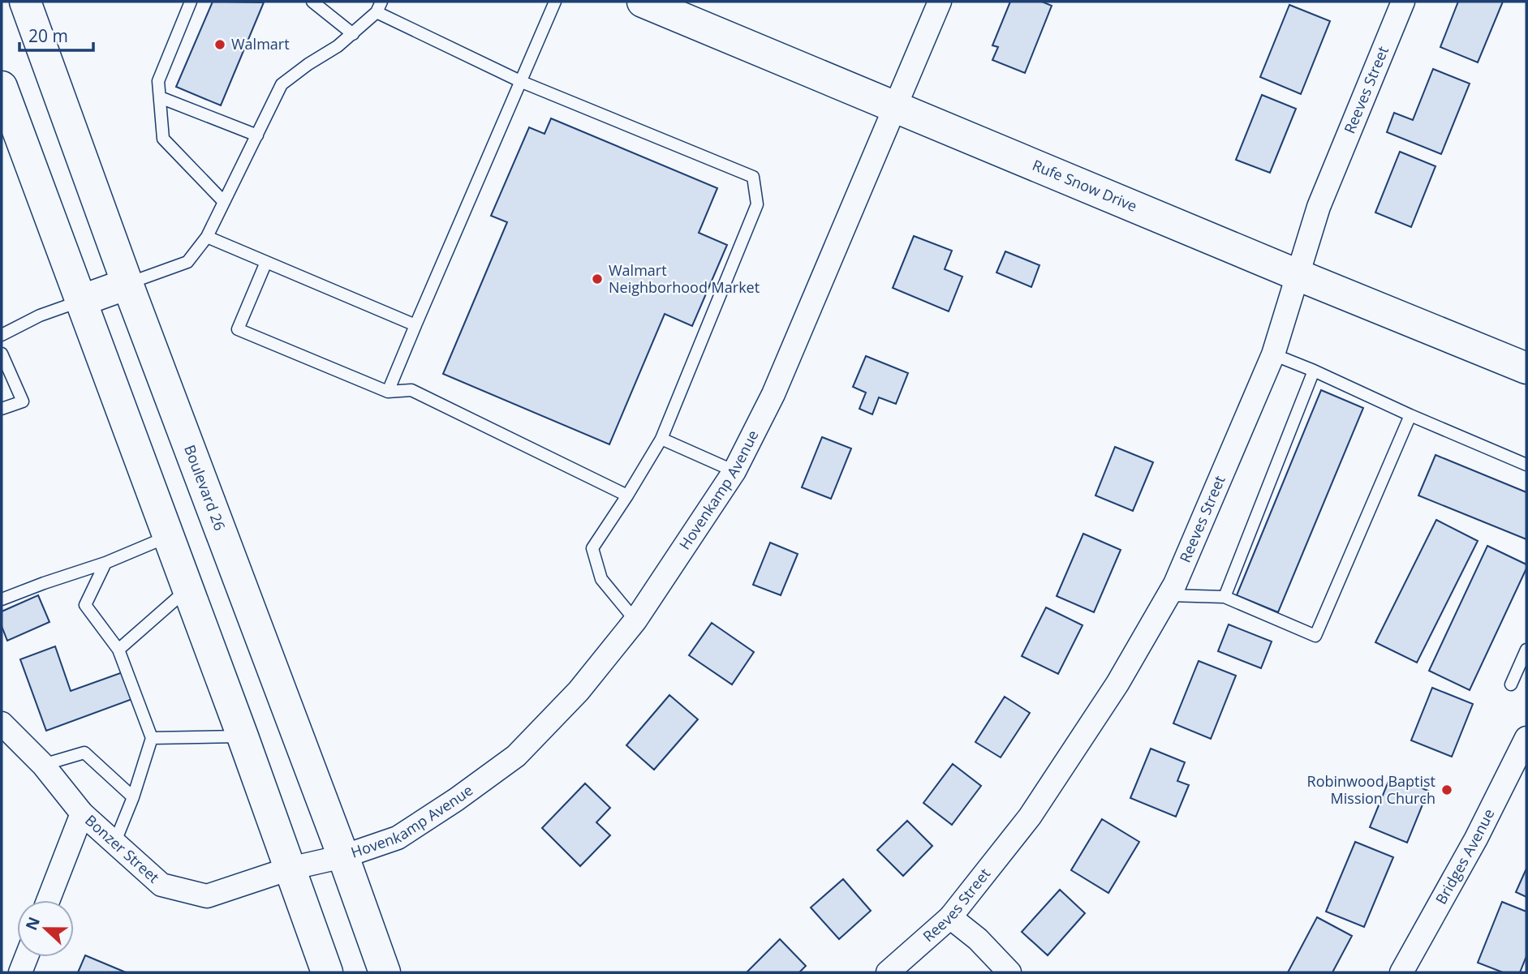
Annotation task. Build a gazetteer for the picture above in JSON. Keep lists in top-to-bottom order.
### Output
{
  "streets": {
    "main road": ["Rufe Snow Drive", "Boulevard 26"],
    "street": [
      "Reeves Street",
      "Hovenkamp Avenue",
      "Bonzer Street",
      "Bridges Avenue"
    ]
  },
  "crossings": [
    ["Reeves Street", "Rufe Snow Drive"],
    ["Rufe Snow Drive", "Hovenkamp Avenue"],
    ["Boulevard 26", "Hovenkamp Avenue"],
    ["Boulevard 26", "Bonzer Street"],
    ["Hovenkamp Avenue", "Bonzer Street"]
  ],
  "places": ["Walmart", "Walmart Neighborhood Market", "Robinwood Baptist Mission Church"],
  "scale_bar": "20 m",
  "north": "left"
}
